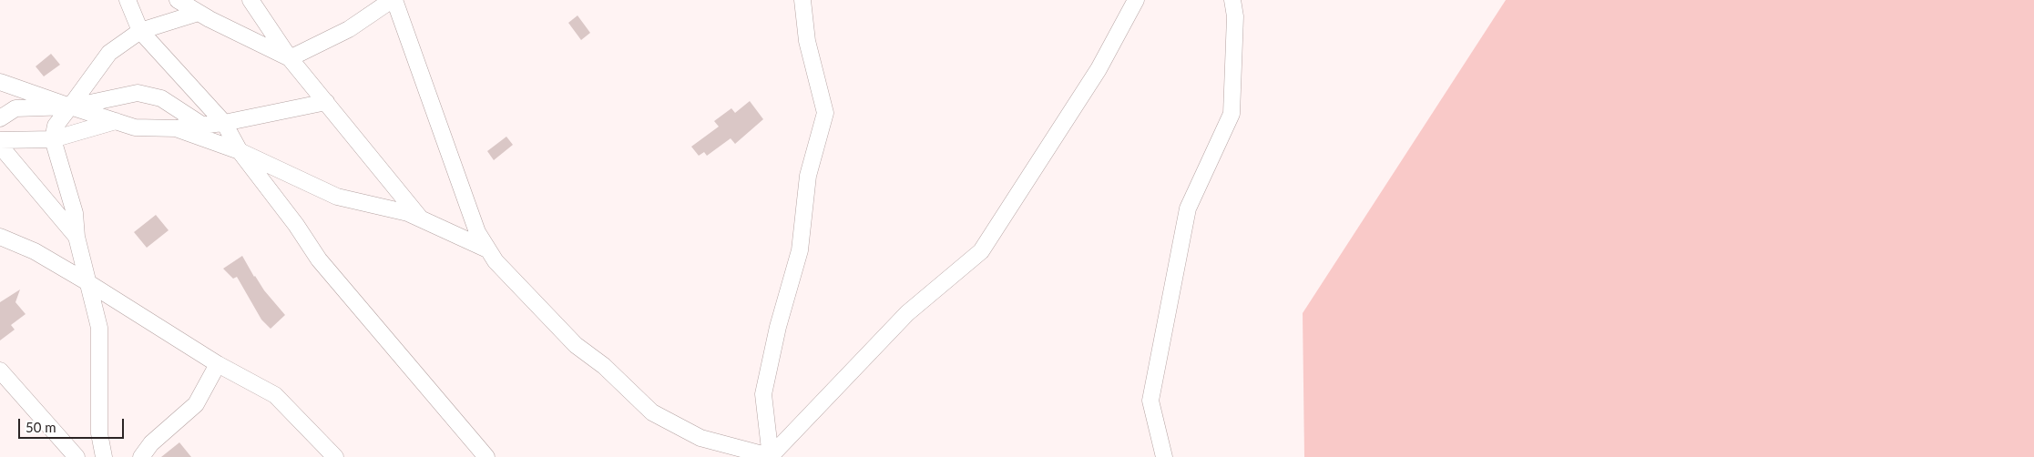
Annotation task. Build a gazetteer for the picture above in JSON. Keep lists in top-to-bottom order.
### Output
{
  "scale_bar": "50 m"
}
